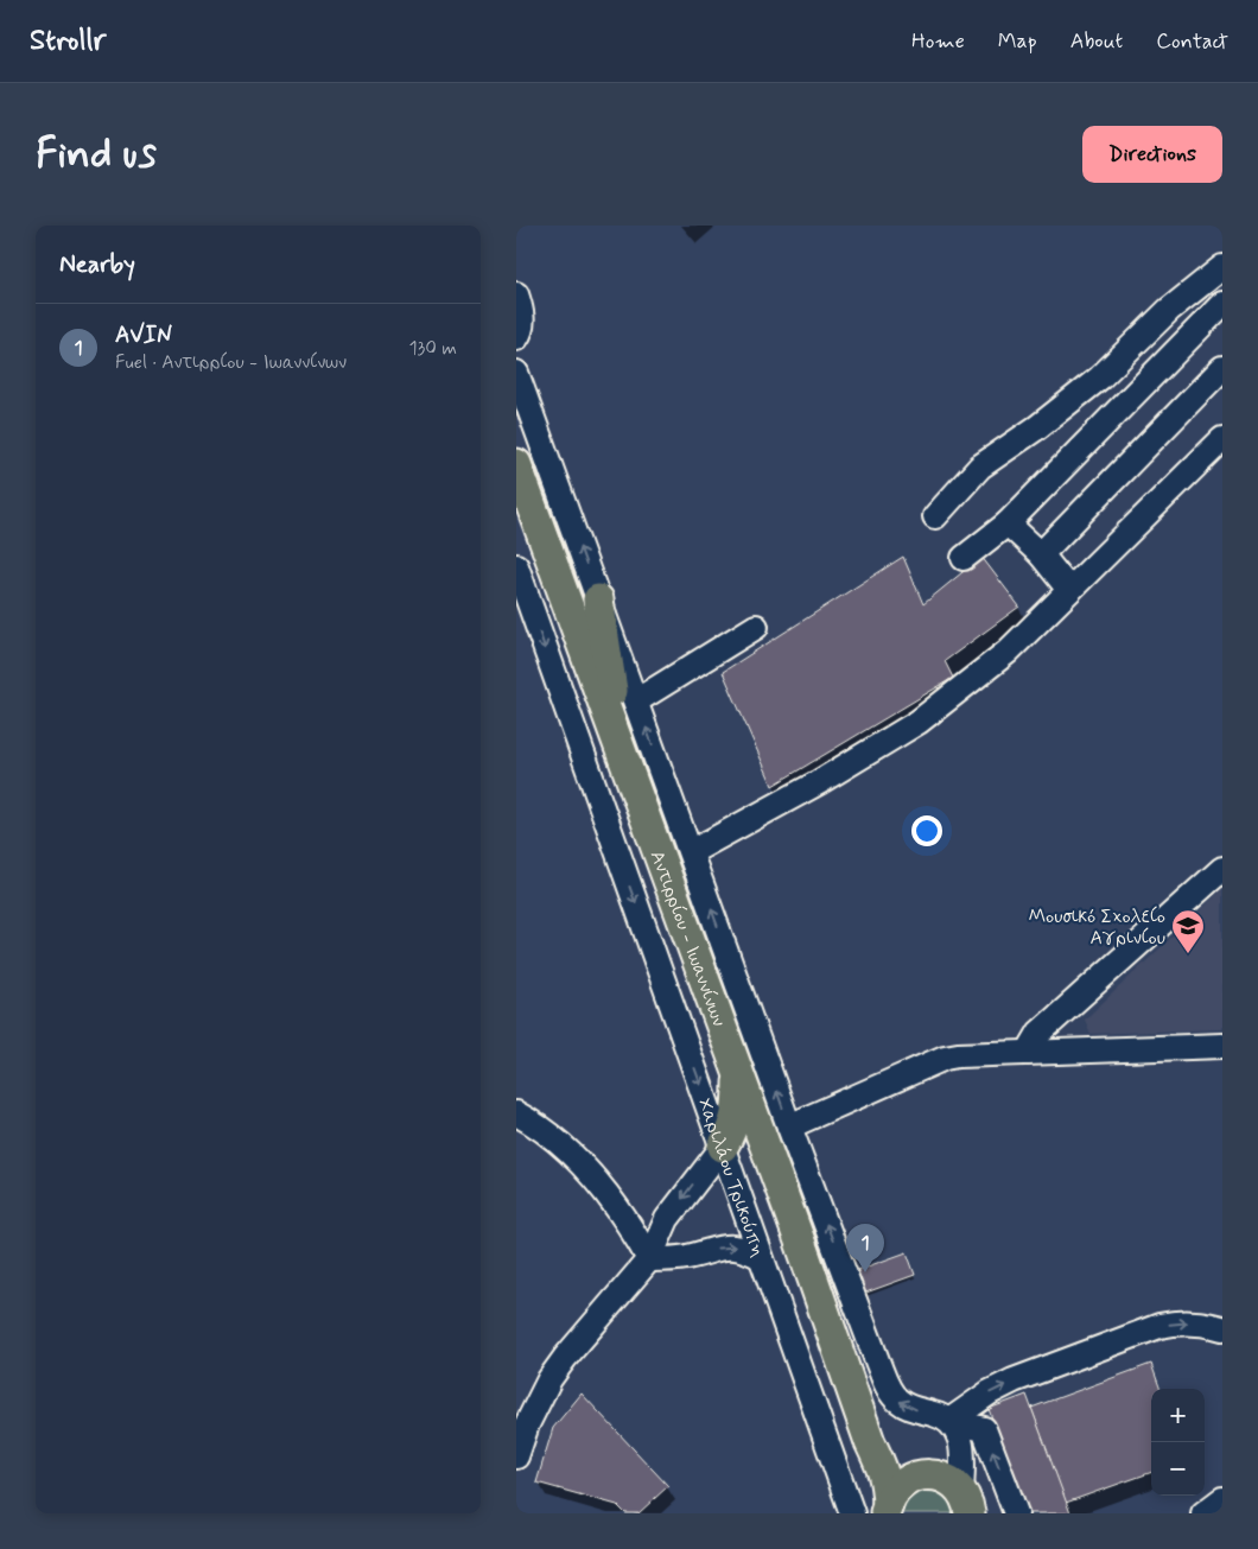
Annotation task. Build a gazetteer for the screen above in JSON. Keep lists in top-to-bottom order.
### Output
{
  "streets": {
    "main road": ["Αντιρρίου - Ιωαννίνων"],
    "street": ["Χαριλάου Τρικούπη"]
  },
  "places": {
    "school or university": ["Μουσικό Σχολείο Αγρινίου"]
  },
  "page": {
    "header": "Strollr",
    "nav": [
      "Home",
      "Map",
      "About",
      "Contact"
    ],
    "buttons": "Directions",
    "title": "Find us",
    "heading": "Nearby",
    "list": [
      {
        "mark": "1",
        "name": "AVIN",
        "note": "Fuel · Αντιρρίου - Ιωαννίνων",
        "value": "130 m"
      }
    ],
    "pins": "1",
    "map_buttons": ["+", "−"]
  }
}
